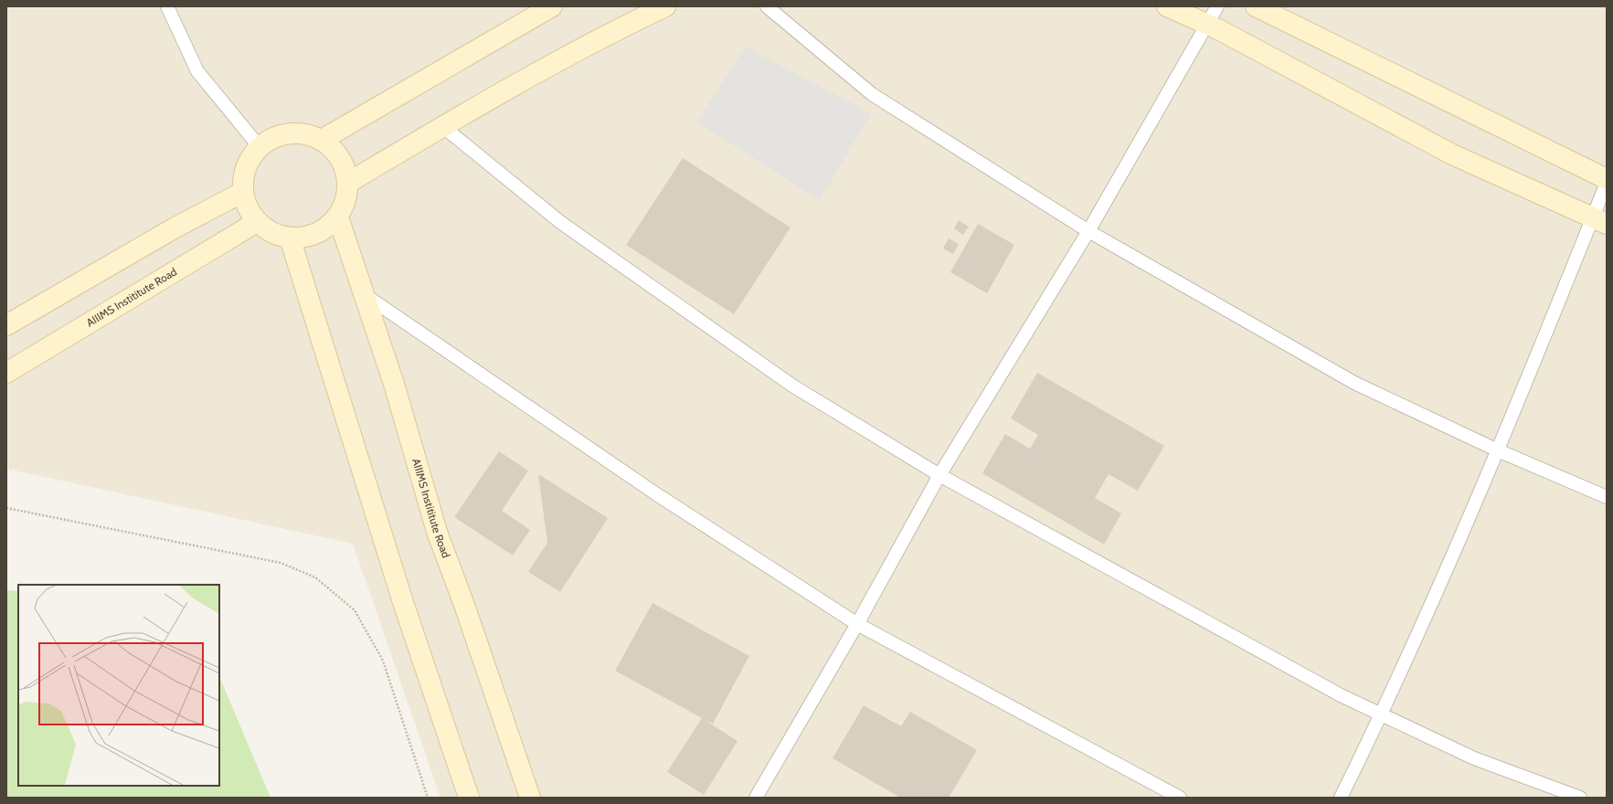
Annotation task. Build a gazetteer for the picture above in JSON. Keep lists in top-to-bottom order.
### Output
{
  "streets": {
    "street": ["AIIIMS Instititute Road"]
  }
}
